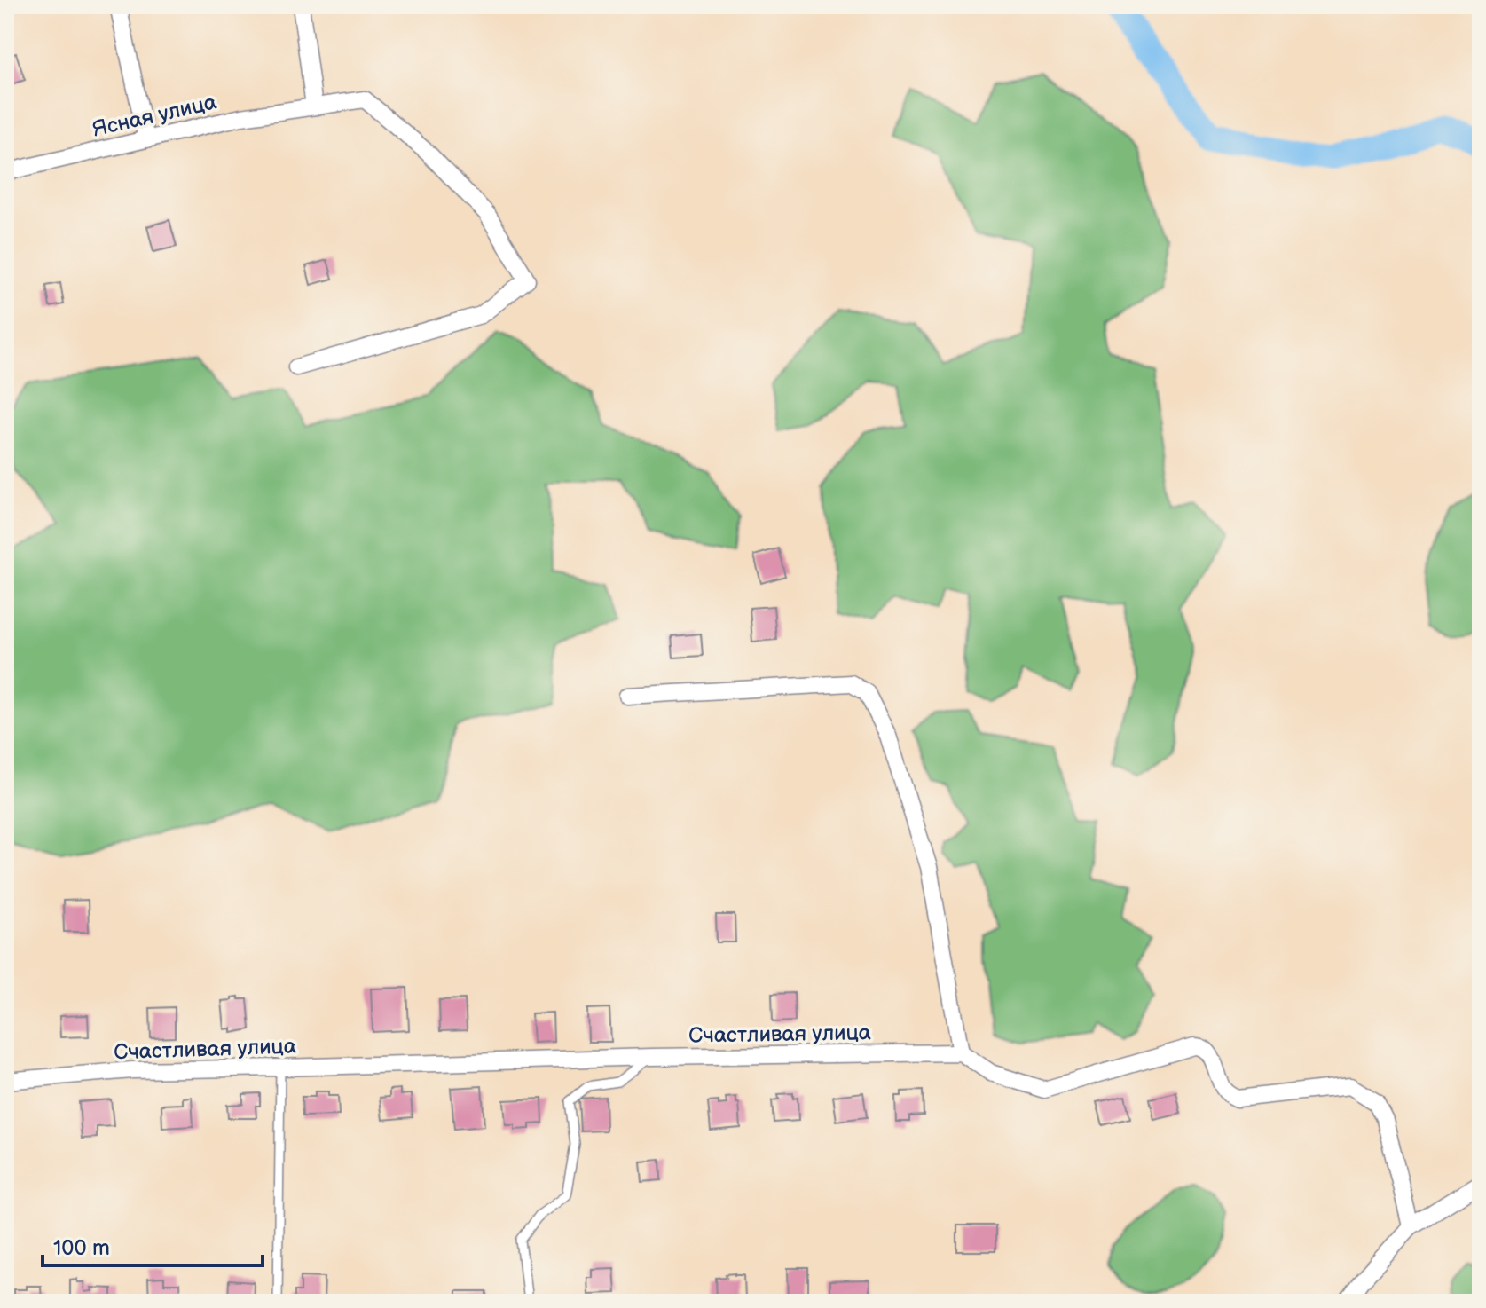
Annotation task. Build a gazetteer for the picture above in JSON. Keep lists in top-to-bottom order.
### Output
{
  "streets": {
    "street": ["Ясная улица", "Счастливая улица"]
  },
  "scale_bar": "100 m"
}
